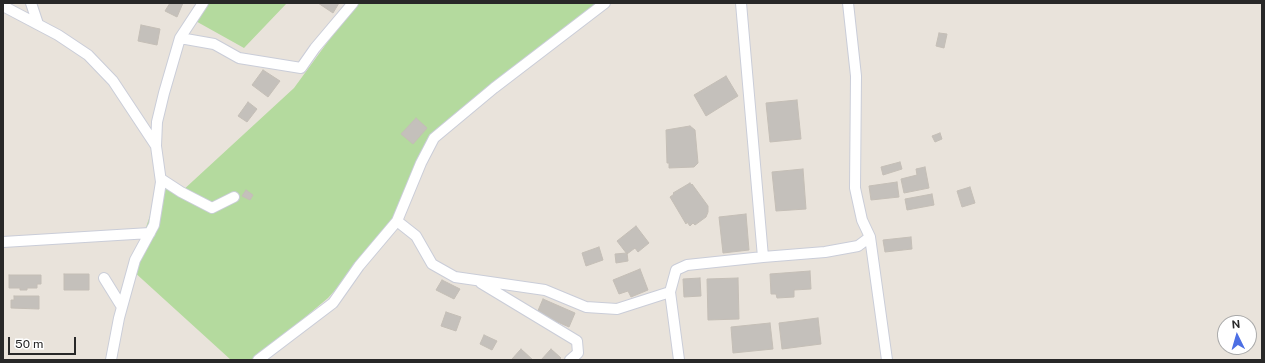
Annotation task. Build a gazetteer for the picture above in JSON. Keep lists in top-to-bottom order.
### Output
{
  "scale_bar": "50 m",
  "north": "top"
}
